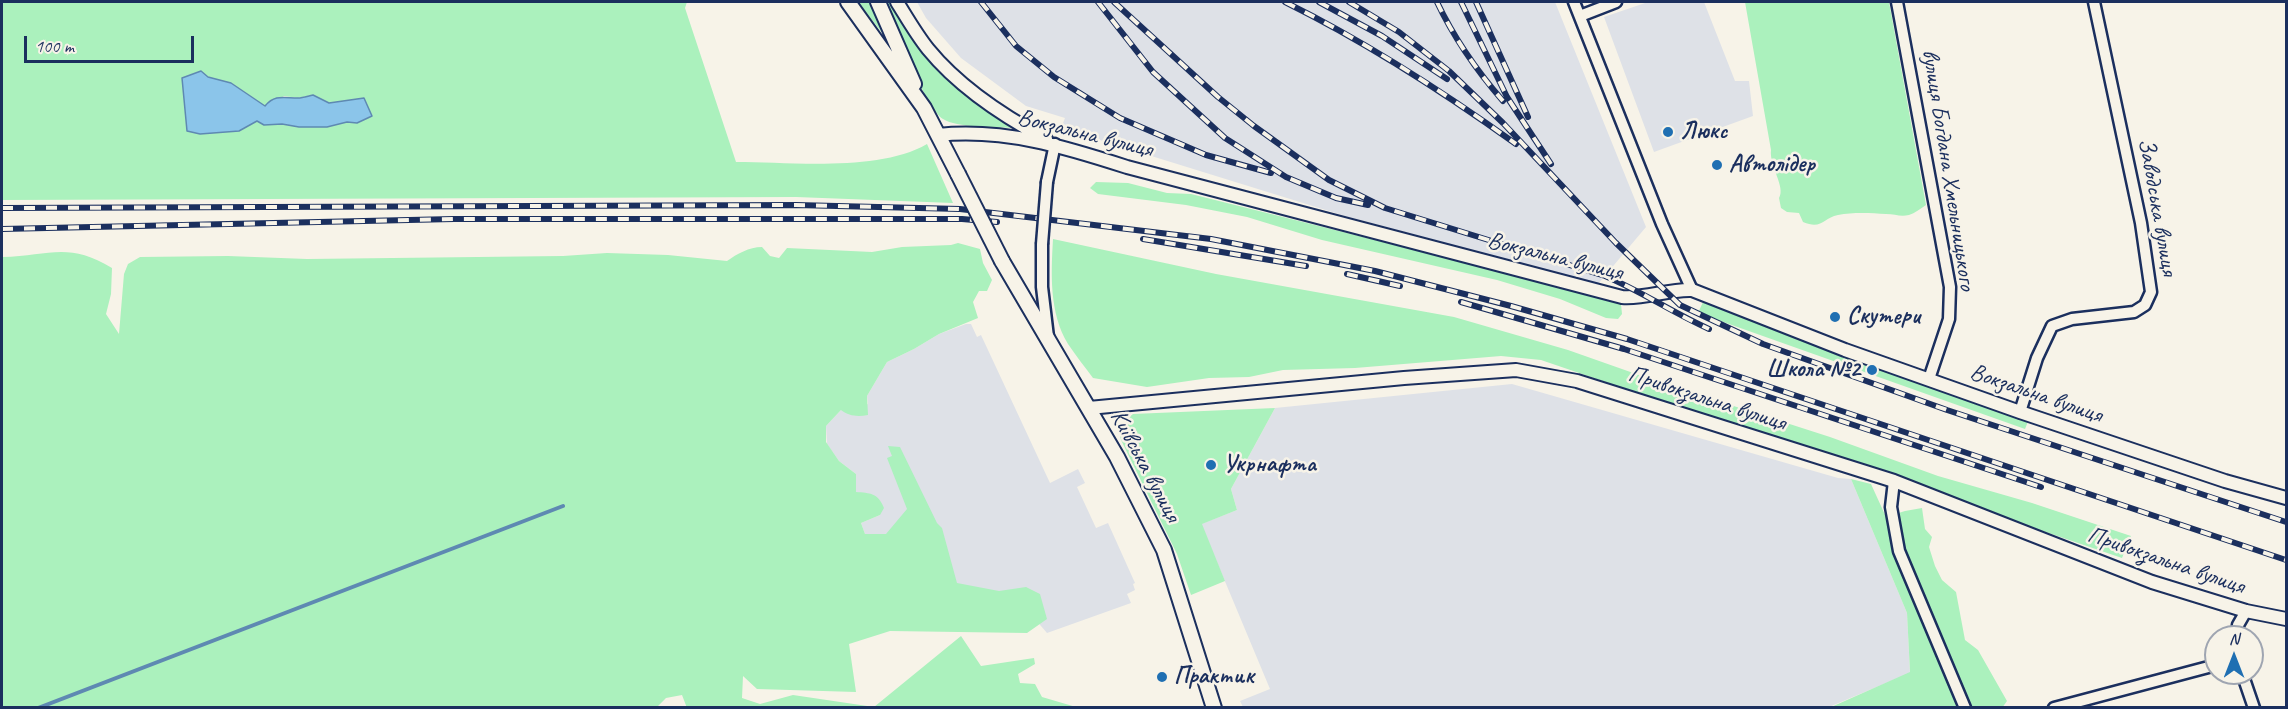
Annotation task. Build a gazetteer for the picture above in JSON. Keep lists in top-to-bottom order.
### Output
{
  "streets": {
    "main road": ["Київська вулиця"],
    "street": [
      "Вокзальна вулиця",
      "вулиця Богдана Хмельницького",
      "Заводська вулиця",
      "Привокзальна вулиця"
    ]
  },
  "crossings": [
    ["Вокзальна вулиця", "вулиця Богдана Хмельницького"],
    ["Вокзальна вулиця", "Заводська вулиця"],
    ["Вокзальна вулиця", "Київська вулиця"],
    ["Привокзальна вулиця", "Київська вулиця"]
  ],
  "places": [
    "Люкс",
    "Автолідер",
    "Скутери",
    "Школа №2",
    "Укрнафта",
    "Практик"
  ],
  "scale_bar": "100 m",
  "north": "top"
}
